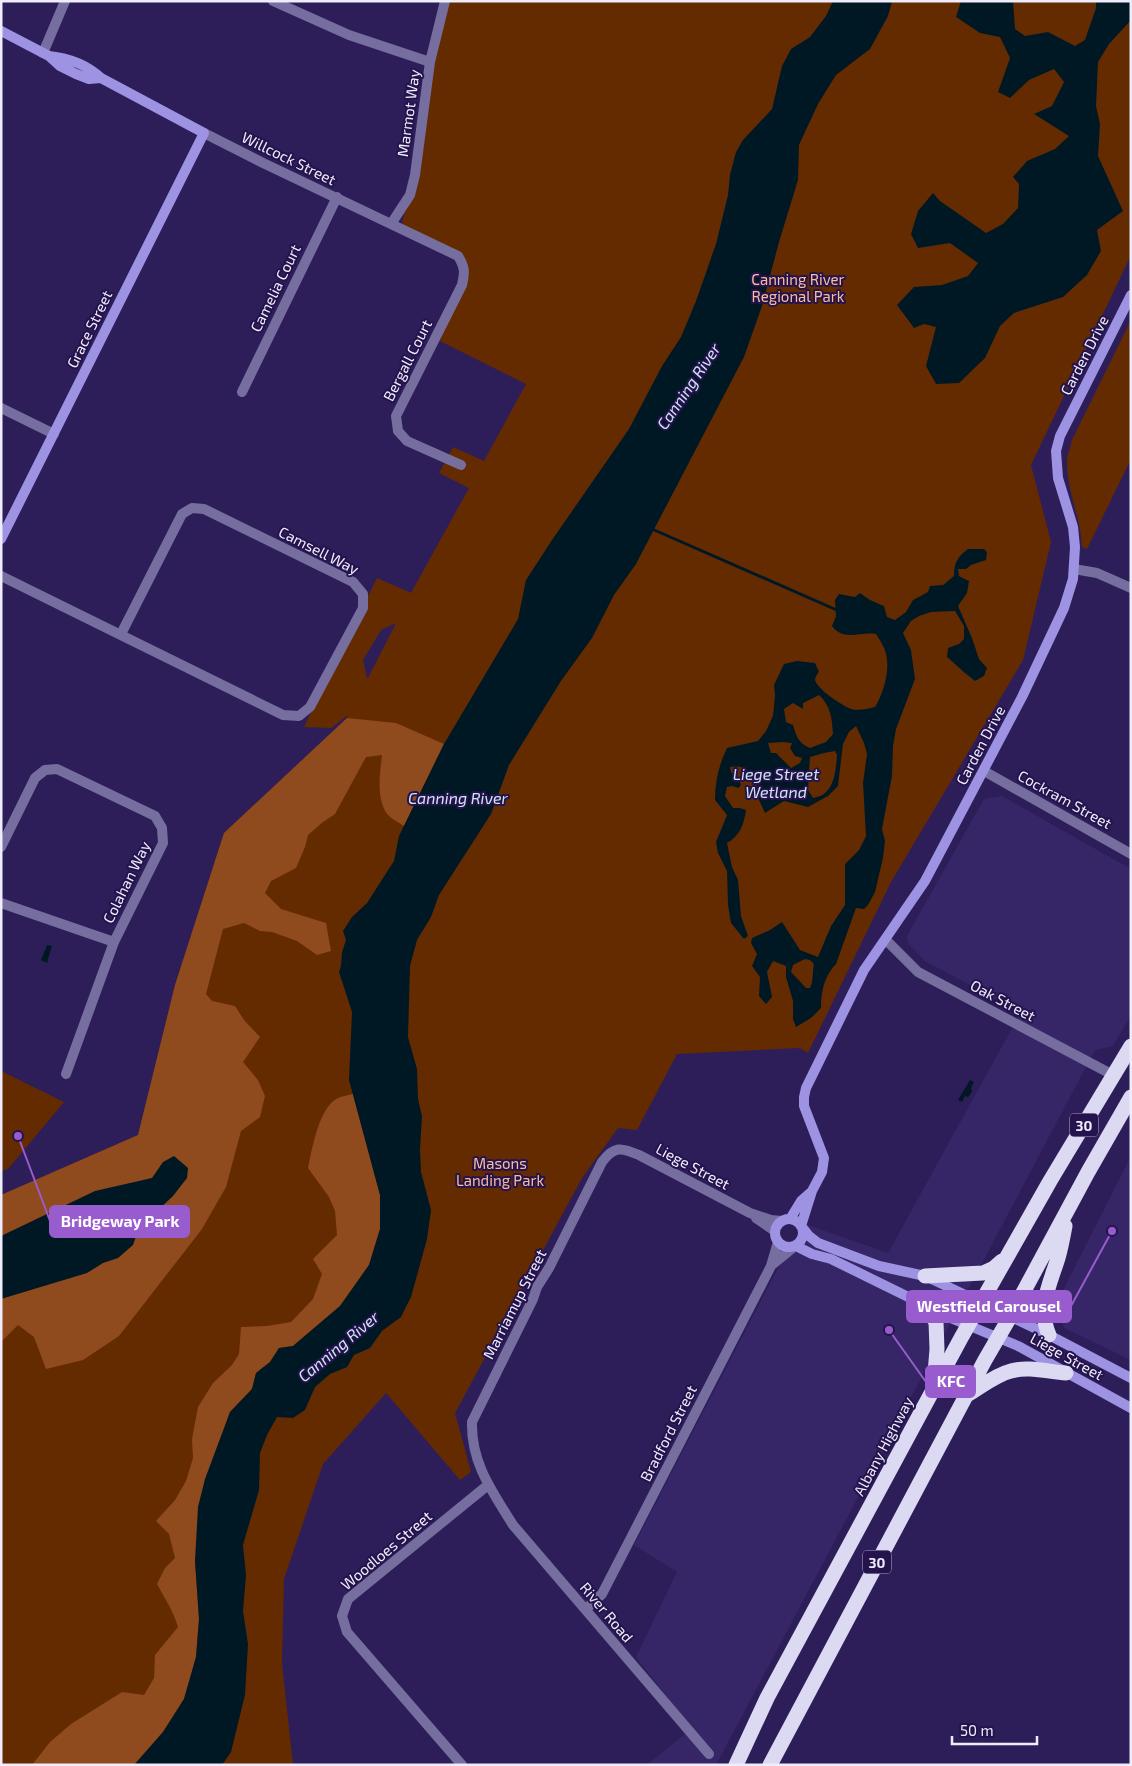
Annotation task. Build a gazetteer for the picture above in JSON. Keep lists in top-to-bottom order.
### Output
{
  "streets": {
    "highway": ["30", "Albany Highway"],
    "street": [
      "Marmot Way",
      "Willcock Street",
      "Camelia Court",
      "Grace Street",
      "Carden Drive",
      "Bergall Court",
      "Camsell Way",
      "Cockram Street",
      "Colahan Way",
      "Oak Street",
      "Liege Street",
      "Marriamup Street",
      "Bradford Street",
      "Woodloes Street",
      "River Road"
    ]
  },
  "crossings": [
    ["Marmot Way", "Willcock Street"],
    ["Willcock Street", "Camelia Court"],
    ["Willcock Street", "Grace Street"],
    ["Willcock Street", "Bergall Court"],
    ["Carden Drive", "Cockram Street"],
    ["Carden Drive", "Oak Street"],
    ["Carden Drive", "Liege Street"],
    ["Carden Drive", "Bradford Street"],
    ["Oak Street", "Albany Highway"],
    ["30", "Liege Street"],
    ["Liege Street", "Marriamup Street"],
    ["Liege Street", "Bradford Street"],
    ["Liege Street", "Albany Highway"],
    ["Marriamup Street", "Woodloes Street"],
    ["Marriamup Street", "River Road"],
    ["Bradford Street", "River Road"],
    ["Woodloes Street", "River Road"]
  ],
  "water": ["Canning River", "Liege Street Wetland"],
  "parks": ["Canning River Regional Park", "Masons Landing Park"],
  "places": ["Bridgeway Park", "Westfield Carousel", "KFC"],
  "scale_bar": "50 m"
}
